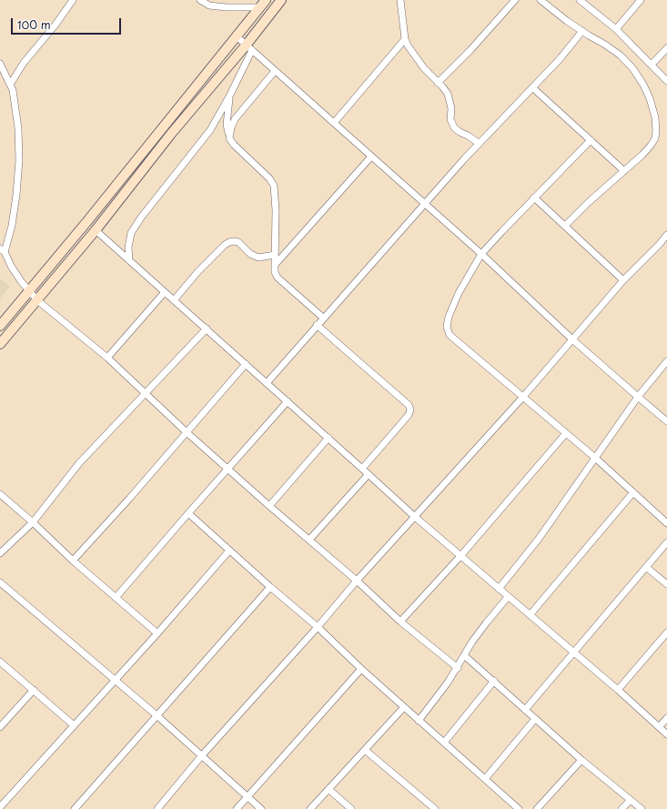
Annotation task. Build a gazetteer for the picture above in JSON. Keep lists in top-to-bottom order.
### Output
{
  "scale_bar": "100 m"
}
